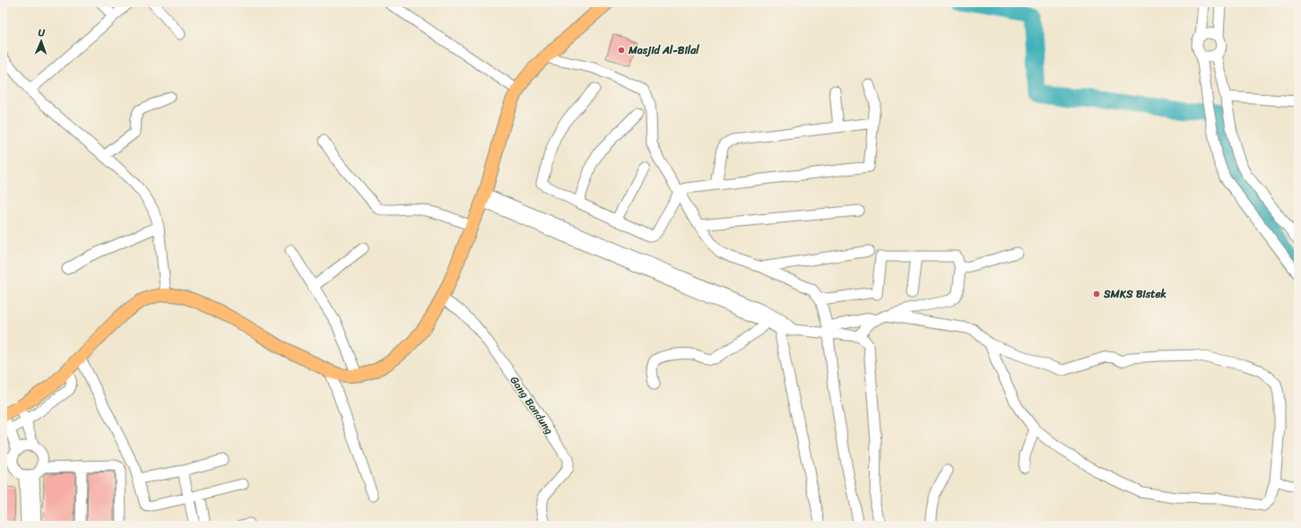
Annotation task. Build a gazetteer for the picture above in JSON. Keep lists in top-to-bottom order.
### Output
{
  "streets": {
    "street": ["Gang Bandung"]
  },
  "places": ["Masjid Al-Bilal", "SMKS Bistek"],
  "north": "top"
}
